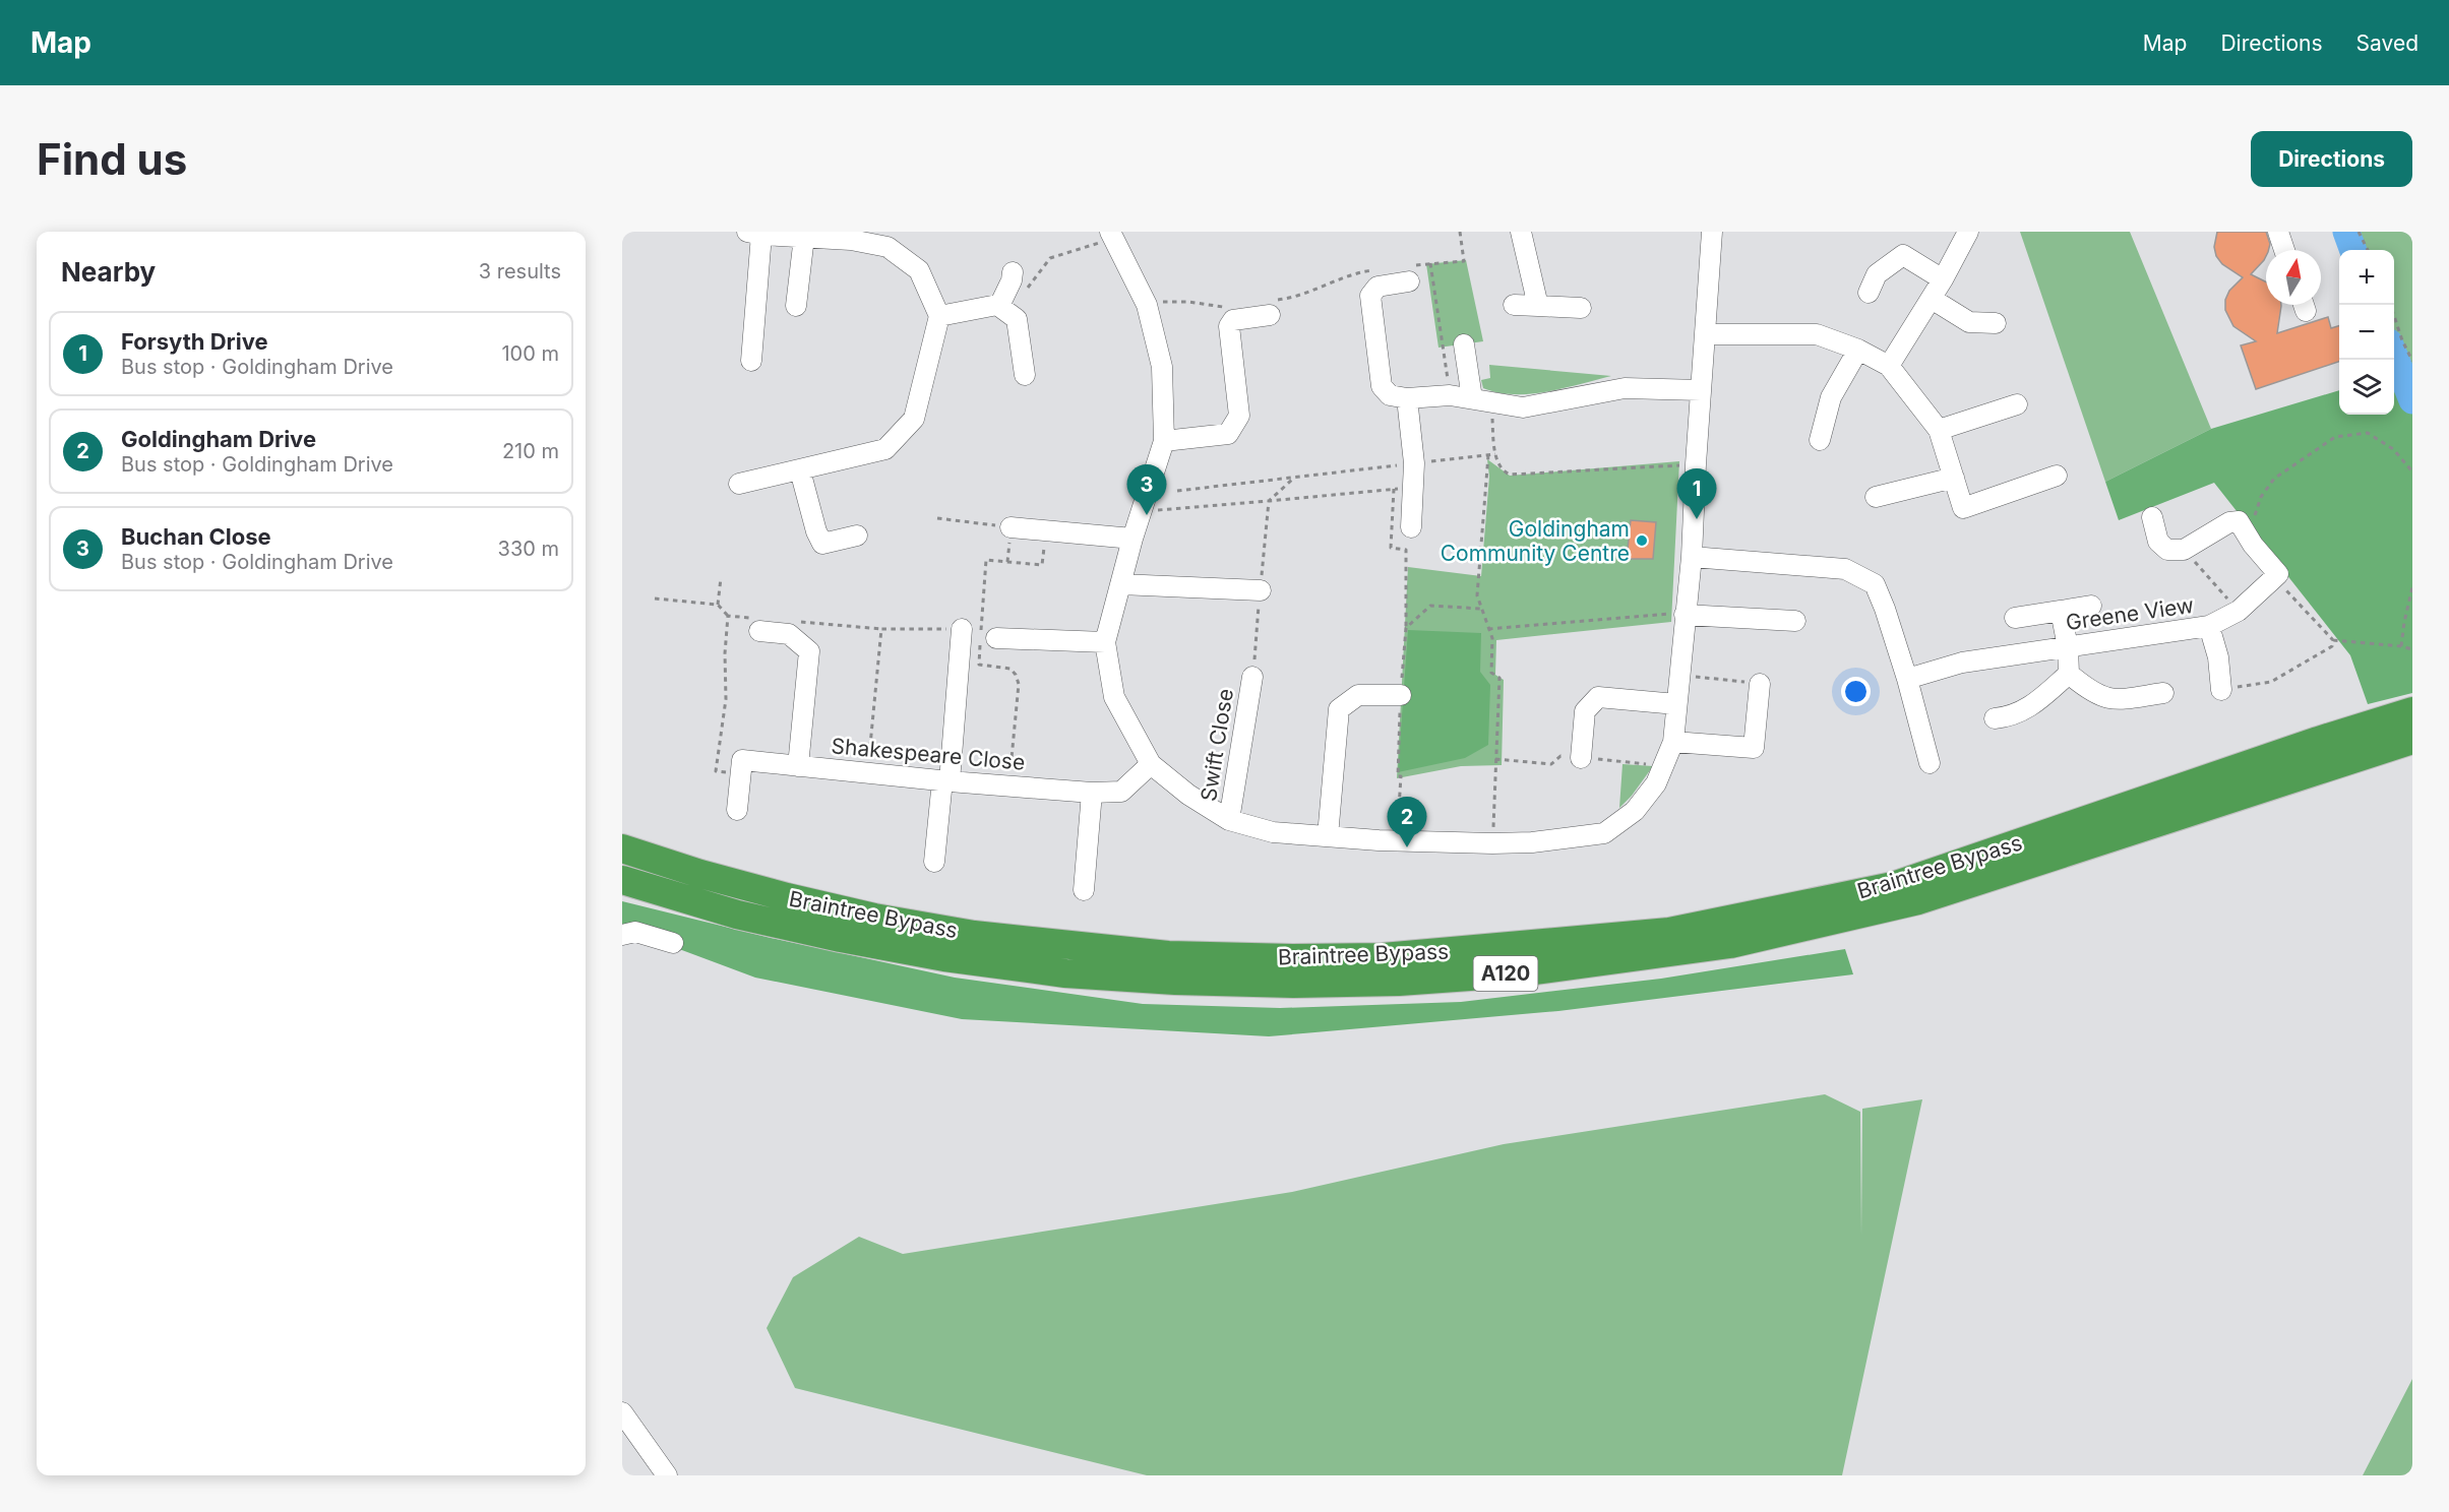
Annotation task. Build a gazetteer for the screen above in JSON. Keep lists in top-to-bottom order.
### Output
{
  "streets": {
    "highway": ["Braintree Bypass", "A120"],
    "street": ["Greene View", "Swift Close", "Shakespeare Close"]
  },
  "places": ["Goldingham Community Centre"],
  "north": "top",
  "page": {
    "header": "Map",
    "nav": ["Map", "Directions", "Saved"],
    "buttons": "Directions",
    "title": "Find us",
    "heading": ["Nearby", "3 results"],
    "map_buttons": ["+", "−"],
    "list": [
      {
        "mark": "1",
        "name": "Forsyth Drive",
        "note": "Bus stop · Goldingham Drive",
        "value": "100 m"
      },
      {
        "mark": "2",
        "name": "Goldingham Drive",
        "note": "Bus stop · Goldingham Drive",
        "value": "210 m"
      },
      {
        "mark": "3",
        "name": "Buchan Close",
        "note": "Bus stop · Goldingham Drive",
        "value": "330 m"
      }
    ],
    "pins": ["3", "1", "2"]
  }
}
